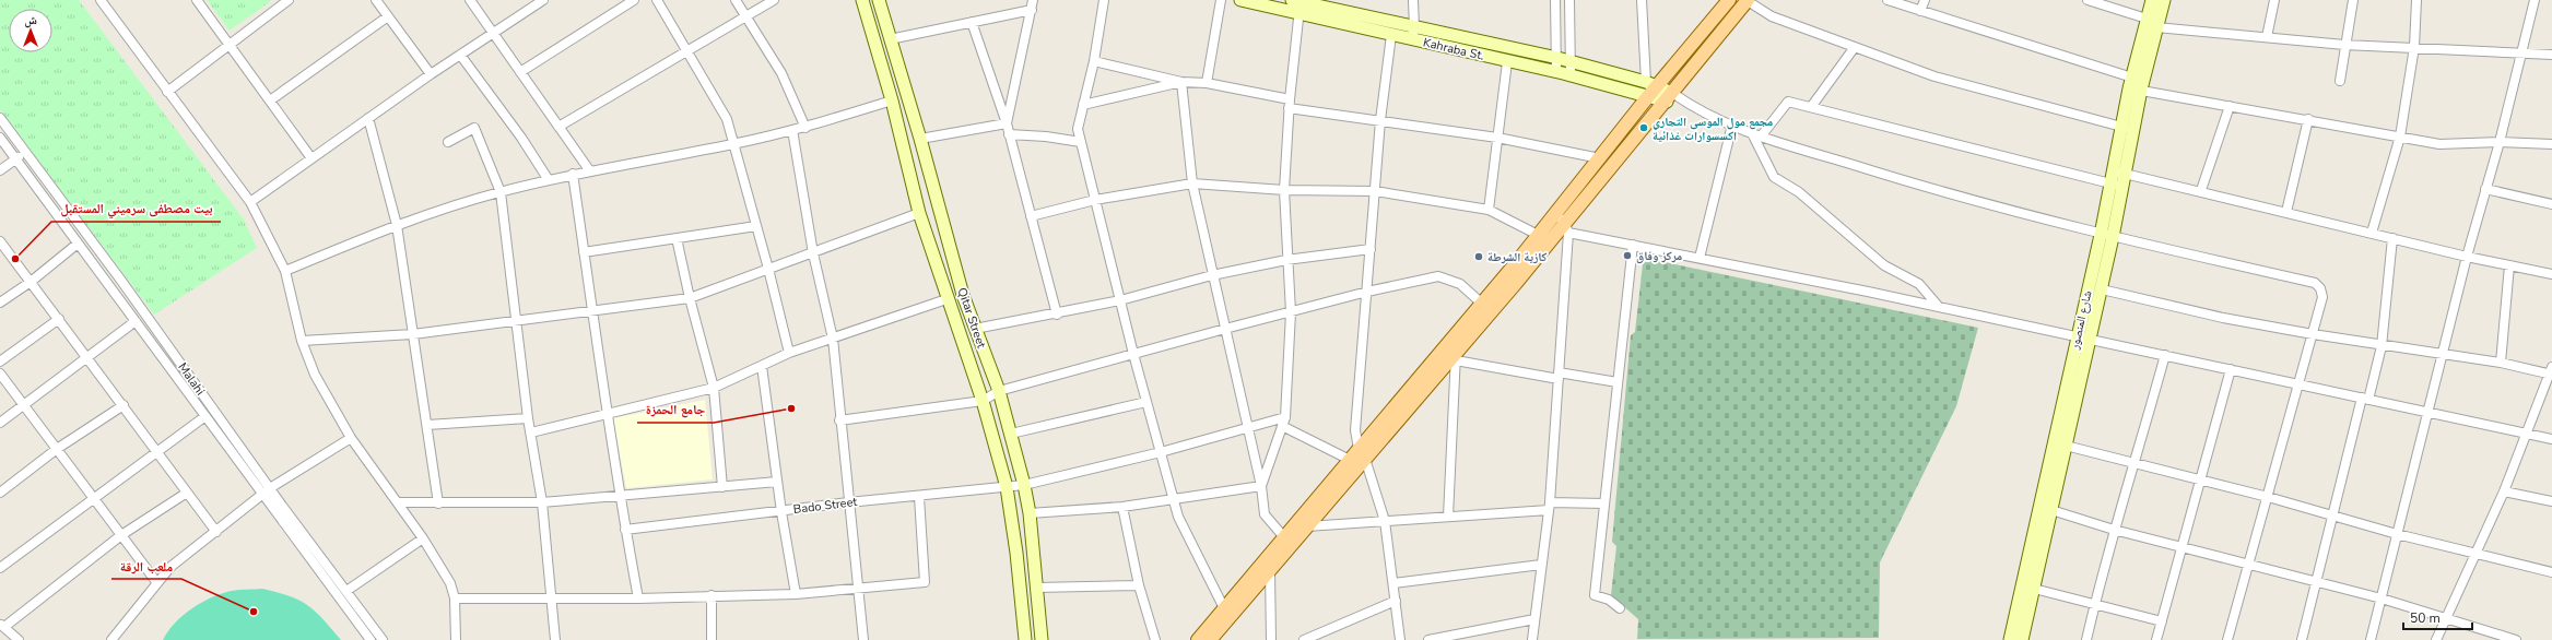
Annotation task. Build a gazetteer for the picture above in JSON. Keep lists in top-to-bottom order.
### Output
{
  "streets": {
    "main road": ["Kahraba St.", "Qitar Street", "شارع المنصور"],
    "street": ["Malahi", "Bado Street"]
  },
  "crossings": [
    ["Qitar Street", "Bado Street"]
  ],
  "places": [
    "مجمع مول الموسى التجاري اكسسوارات غذائية",
    "مركز وفاق",
    "كازية الشرطة",
    "بيت مصطفى سرميني المستقبل",
    "جامع الحمزة",
    "ملعب الرقة"
  ],
  "scale_bar": "50 m",
  "north": "top"
}
